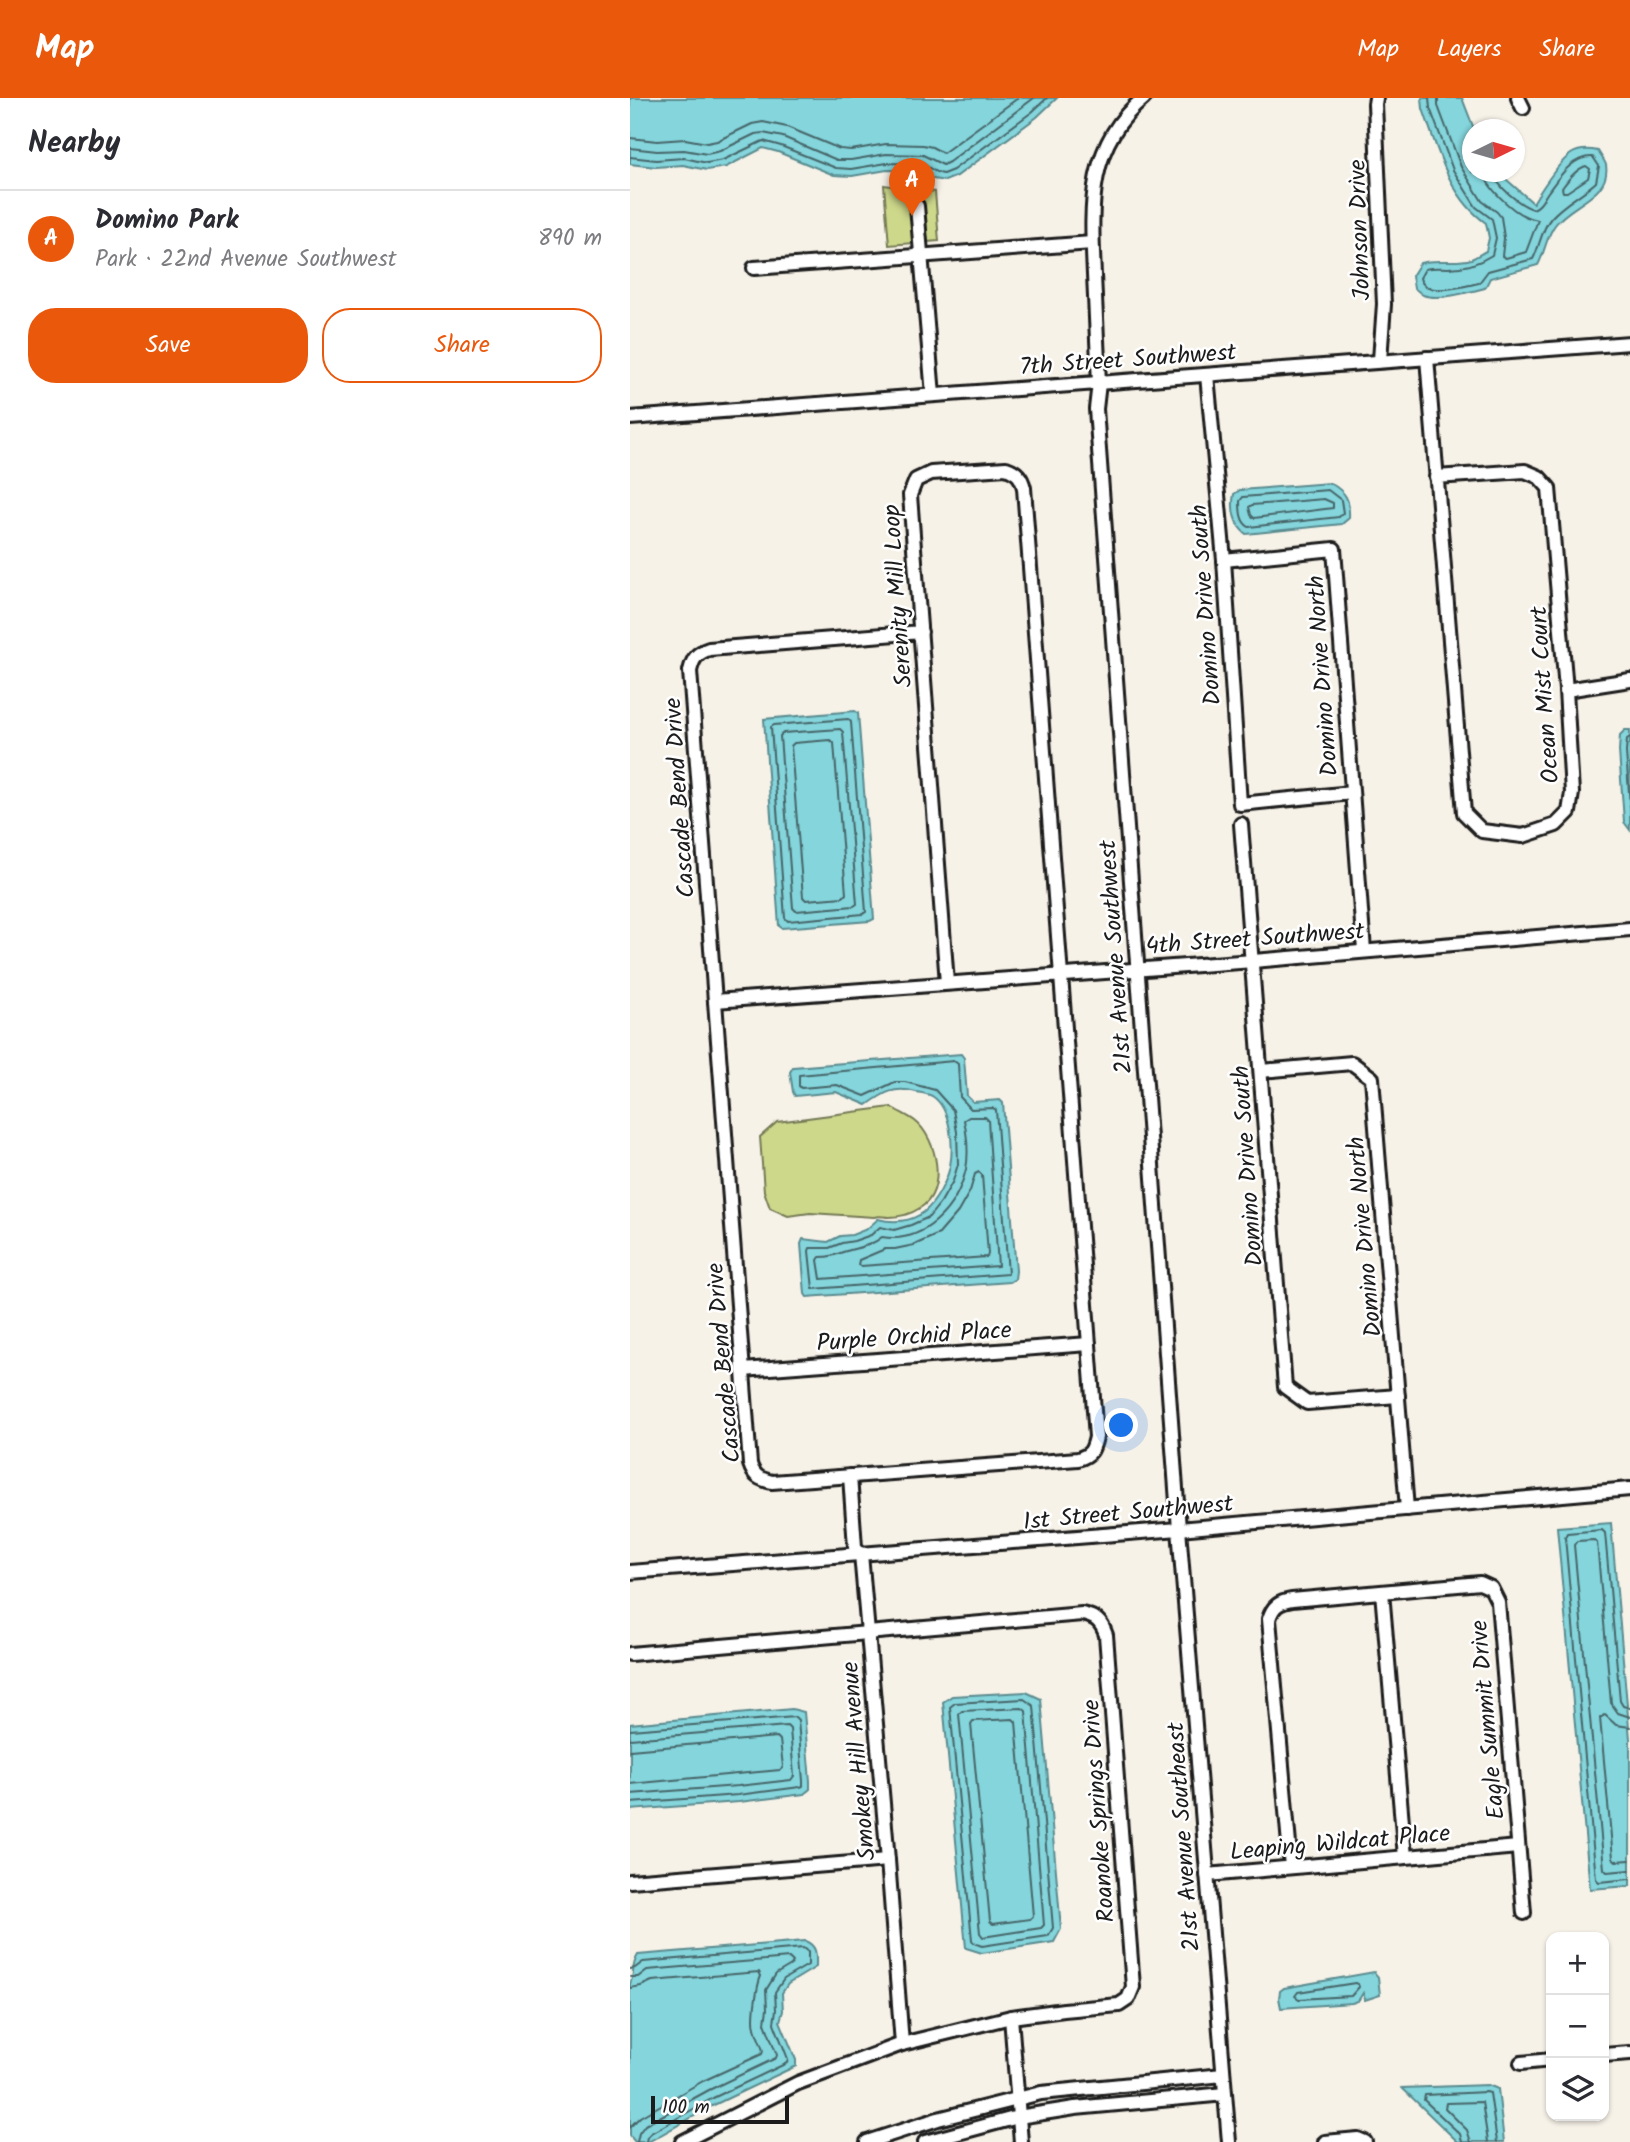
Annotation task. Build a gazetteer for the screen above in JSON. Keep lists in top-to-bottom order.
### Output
{
  "streets": {
    "street": [
      "Johnson Drive",
      "7th Street Southwest",
      "Serenity Mill Loop",
      "Domino Drive South",
      "Domino Drive North",
      "Ocean Mist Court",
      "Cascade Bend Drive",
      "4th Street Southwest",
      "21st Avenue Southwest",
      "Purple Orchid Place",
      "1st Street Southwest",
      "Eagle Summit Drive",
      "Smokey Hill Avenue",
      "Roanoke Springs Drive",
      "21st Avenue Southeast",
      "Leaping Wildcat Place"
    ]
  },
  "crossings": [
    ["Johnson Drive", "7th Street Southwest"],
    ["7th Street Southwest", "Domino Drive South"],
    ["7th Street Southwest", "Ocean Mist Court"],
    ["7th Street Southwest", "21st Avenue Southwest"],
    ["Serenity Mill Loop", "Cascade Bend Drive"],
    ["Serenity Mill Loop", "4th Street Southwest"],
    ["Domino Drive South", "Domino Drive North"],
    ["Domino Drive South", "4th Street Southwest"],
    ["Domino Drive North", "4th Street Southwest"],
    ["Domino Drive North", "1st Street Southwest"],
    ["Cascade Bend Drive", "4th Street Southwest"],
    ["Cascade Bend Drive", "Purple Orchid Place"],
    ["Cascade Bend Drive", "Smokey Hill Avenue"],
    ["4th Street Southwest", "21st Avenue Southwest"],
    ["21st Avenue Southwest", "1st Street Southwest"],
    ["21st Avenue Southwest", "21st Avenue Southeast"],
    ["1st Street Southwest", "Smokey Hill Avenue"],
    ["1st Street Southwest", "21st Avenue Southeast"],
    ["Eagle Summit Drive", "Leaping Wildcat Place"],
    ["Smokey Hill Avenue", "Roanoke Springs Drive"],
    ["21st Avenue Southeast", "Leaping Wildcat Place"]
  ],
  "scale_bar": "100 m",
  "north": "right",
  "page": {
    "header": "Map",
    "nav": ["Map", "Layers", "Share"],
    "heading": "Nearby",
    "pins": "A",
    "list": [
      {
        "mark": "A",
        "name": "Domino Park",
        "note": "Park · 22nd Avenue Southwest",
        "value": "890 m"
      }
    ],
    "buttons": ["Save", "Share"],
    "map_buttons": ["+", "−"],
    "scale": "100 m"
  }
}
